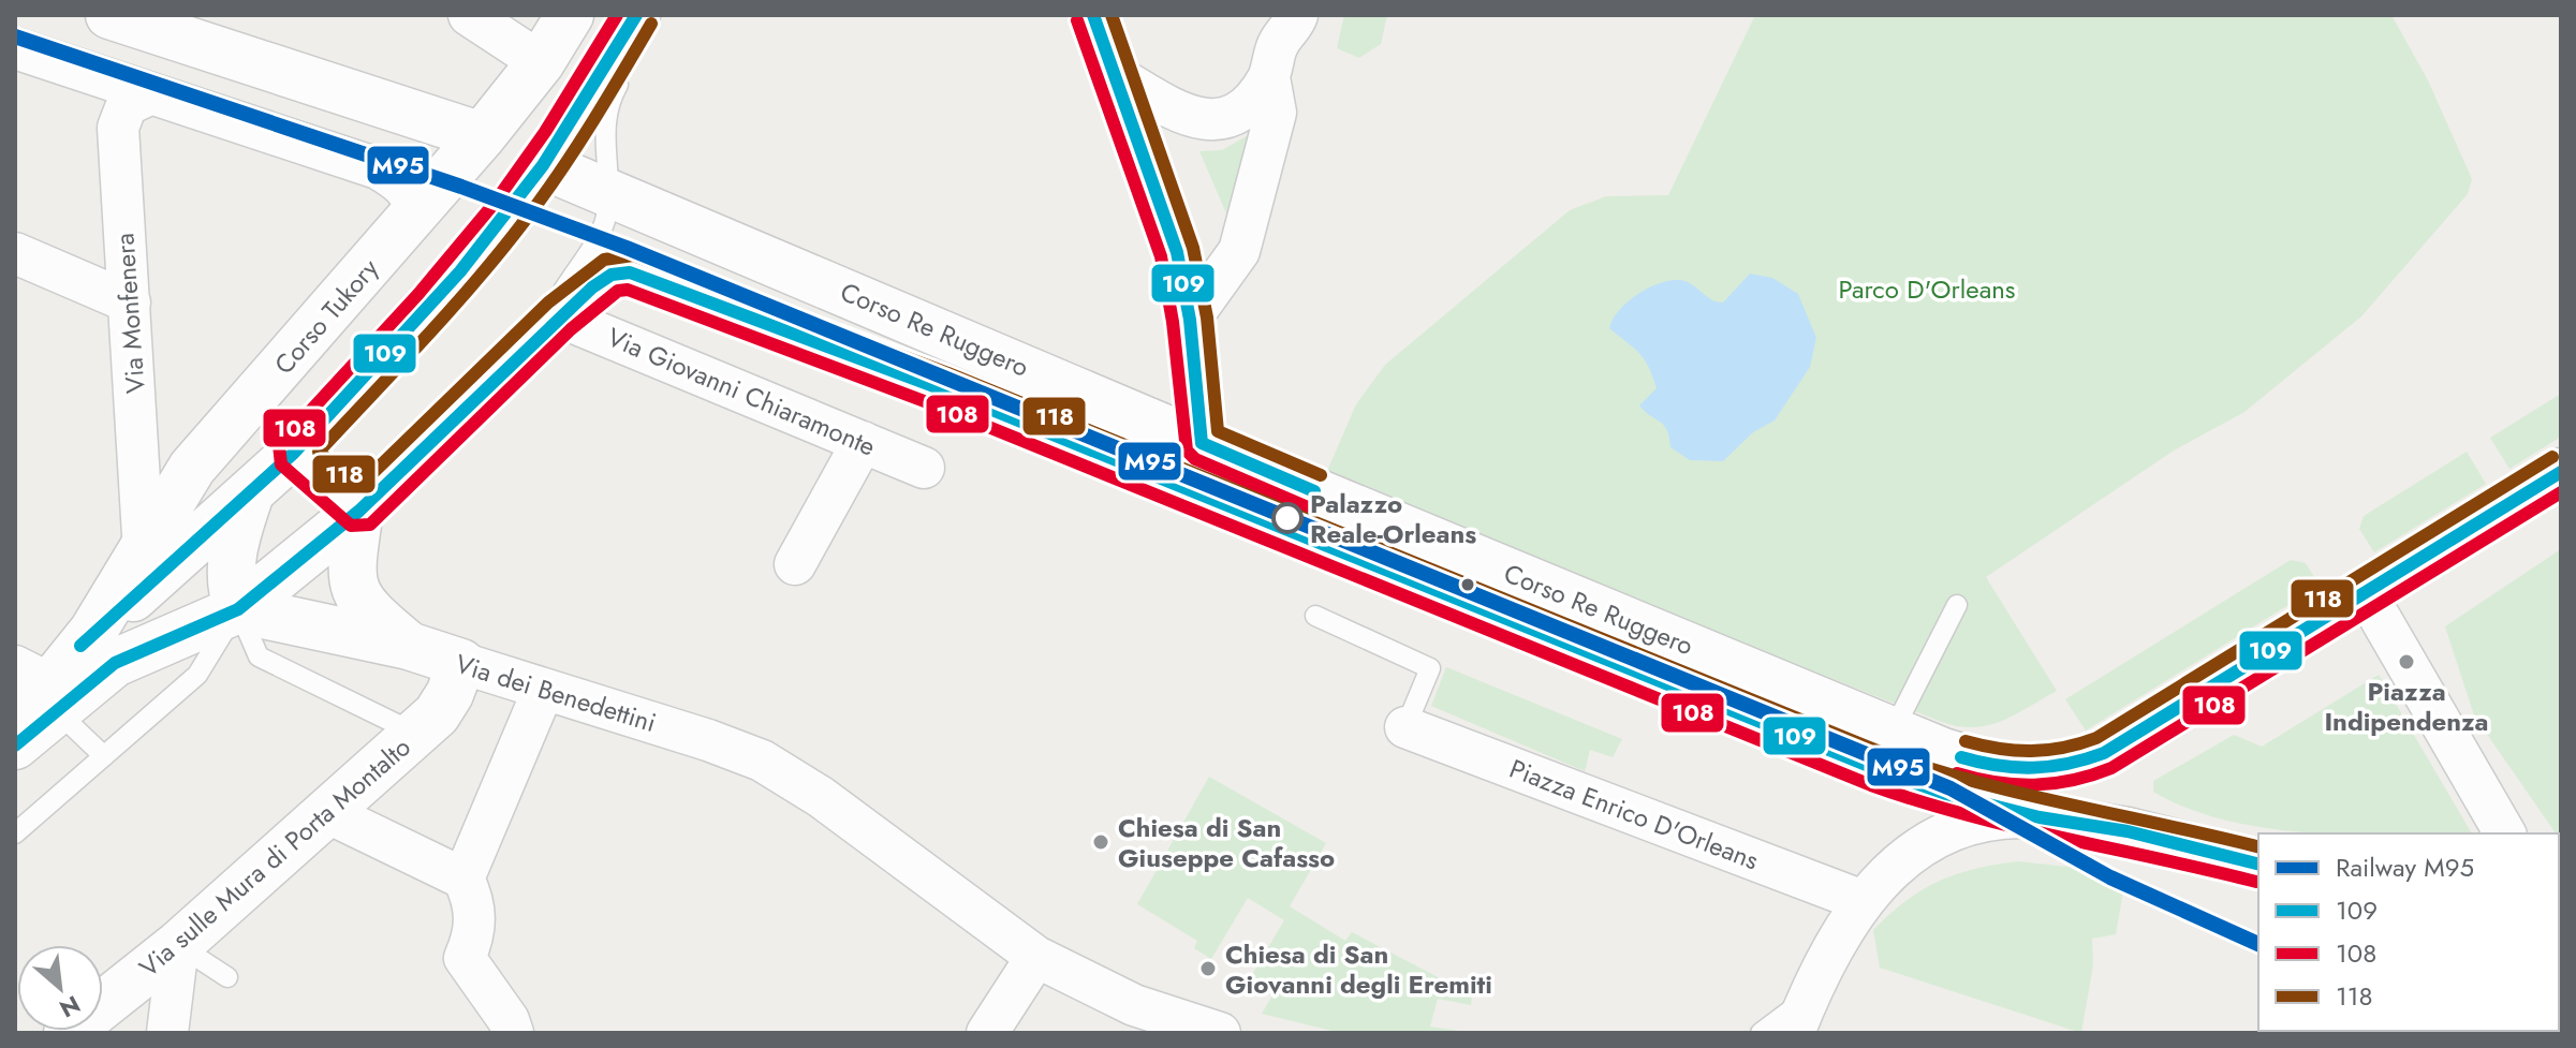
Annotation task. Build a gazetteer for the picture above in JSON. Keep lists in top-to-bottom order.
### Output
{
  "streets": {
    "main road": [
      "Corso Tukory",
      "Corso Re Ruggero",
      "Via dei Benedettini",
      "Via sulle Mura di Porta Montalto"
    ],
    "street": ["Via Monfenera", "Via Giovanni Chiaramonte", "Piazza Enrico D'Orleans"]
  },
  "crossings": [
    ["Via Monfenera", "Corso Tukory"],
    ["Corso Tukory", "Corso Re Ruggero"],
    ["Corso Tukory", "Via Giovanni Chiaramonte"],
    ["Corso Tukory", "Via dei Benedettini"],
    ["Via dei Benedettini", "Via sulle Mura di Porta Montalto"]
  ],
  "parks": ["Parco D'Orleans"],
  "places": [
    "Palazzo Reale-Orleans",
    "Piazza Indipendenza",
    "Chiesa di San Giuseppe Cafasso",
    "Chiesa di San Giovanni degli Eremiti"
  ],
  "lines": [
    "transit line 109",
    "transit line 108",
    "transit line 118",
    "rail line M95"
  ],
  "legend": [
    "Railway M95",
    "109",
    "108",
    "118"
  ],
  "north": "bottom right"
}
